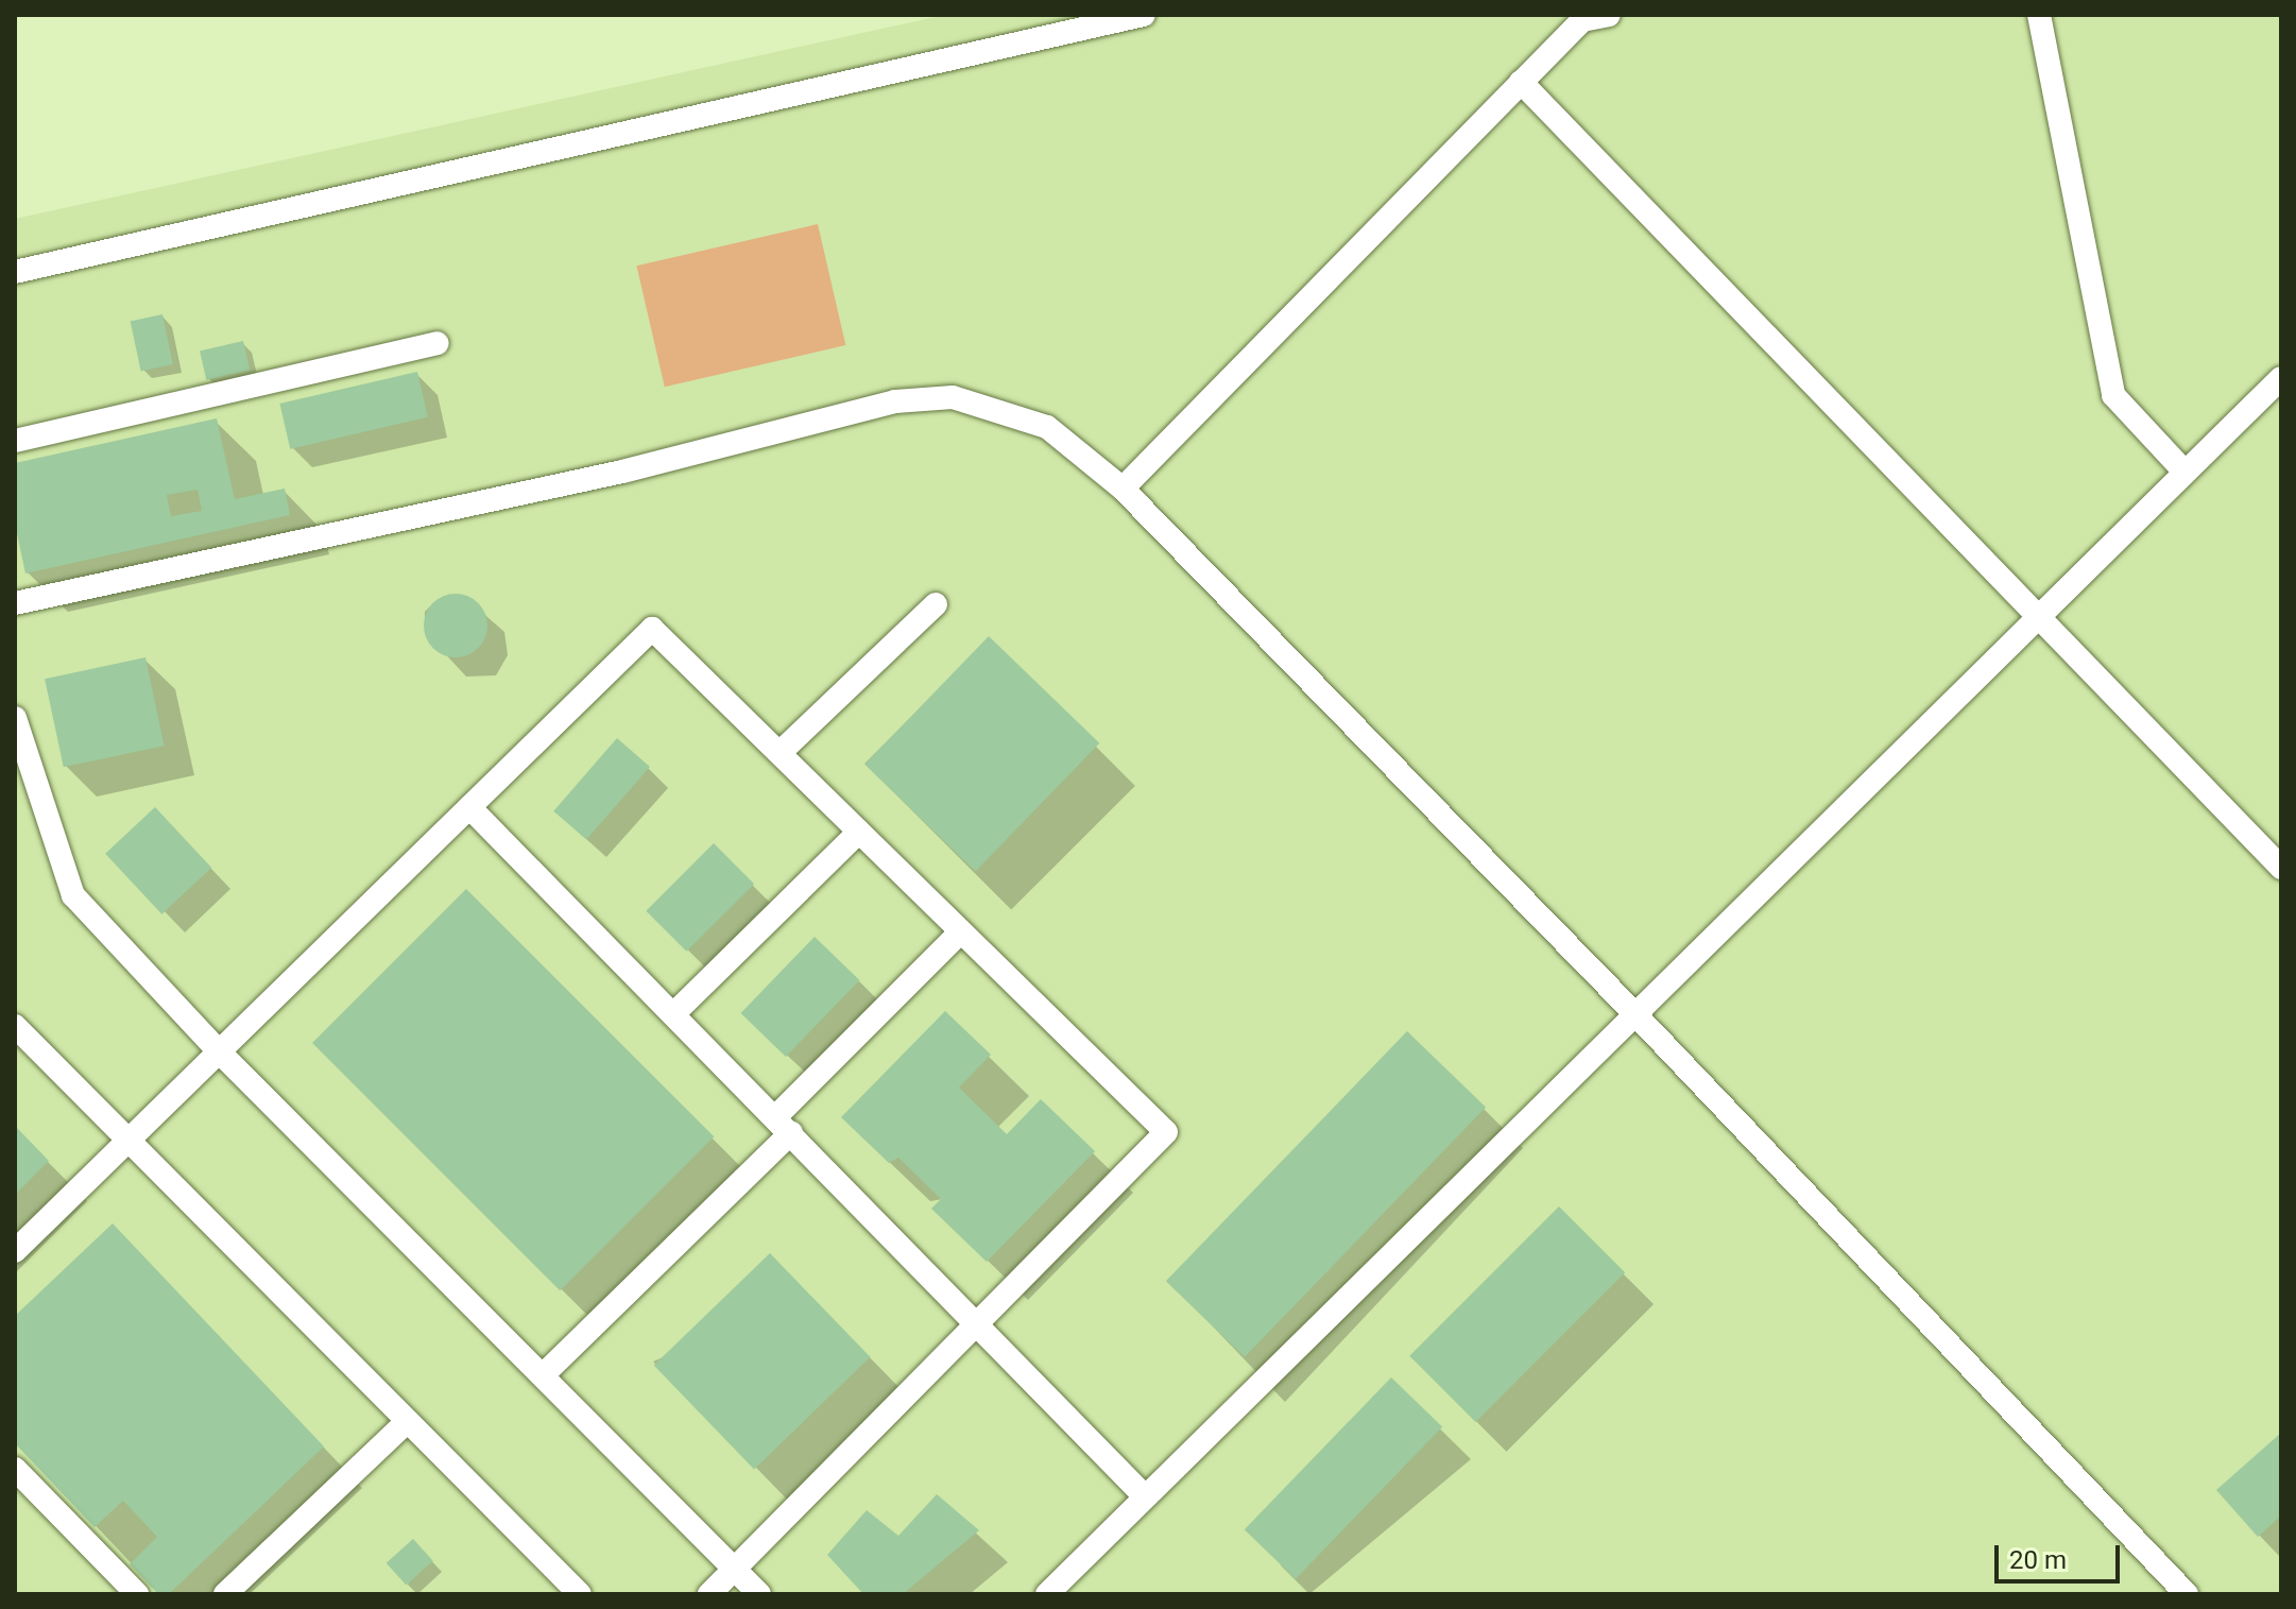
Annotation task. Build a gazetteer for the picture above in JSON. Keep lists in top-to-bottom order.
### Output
{
  "scale_bar": "20 m"
}
